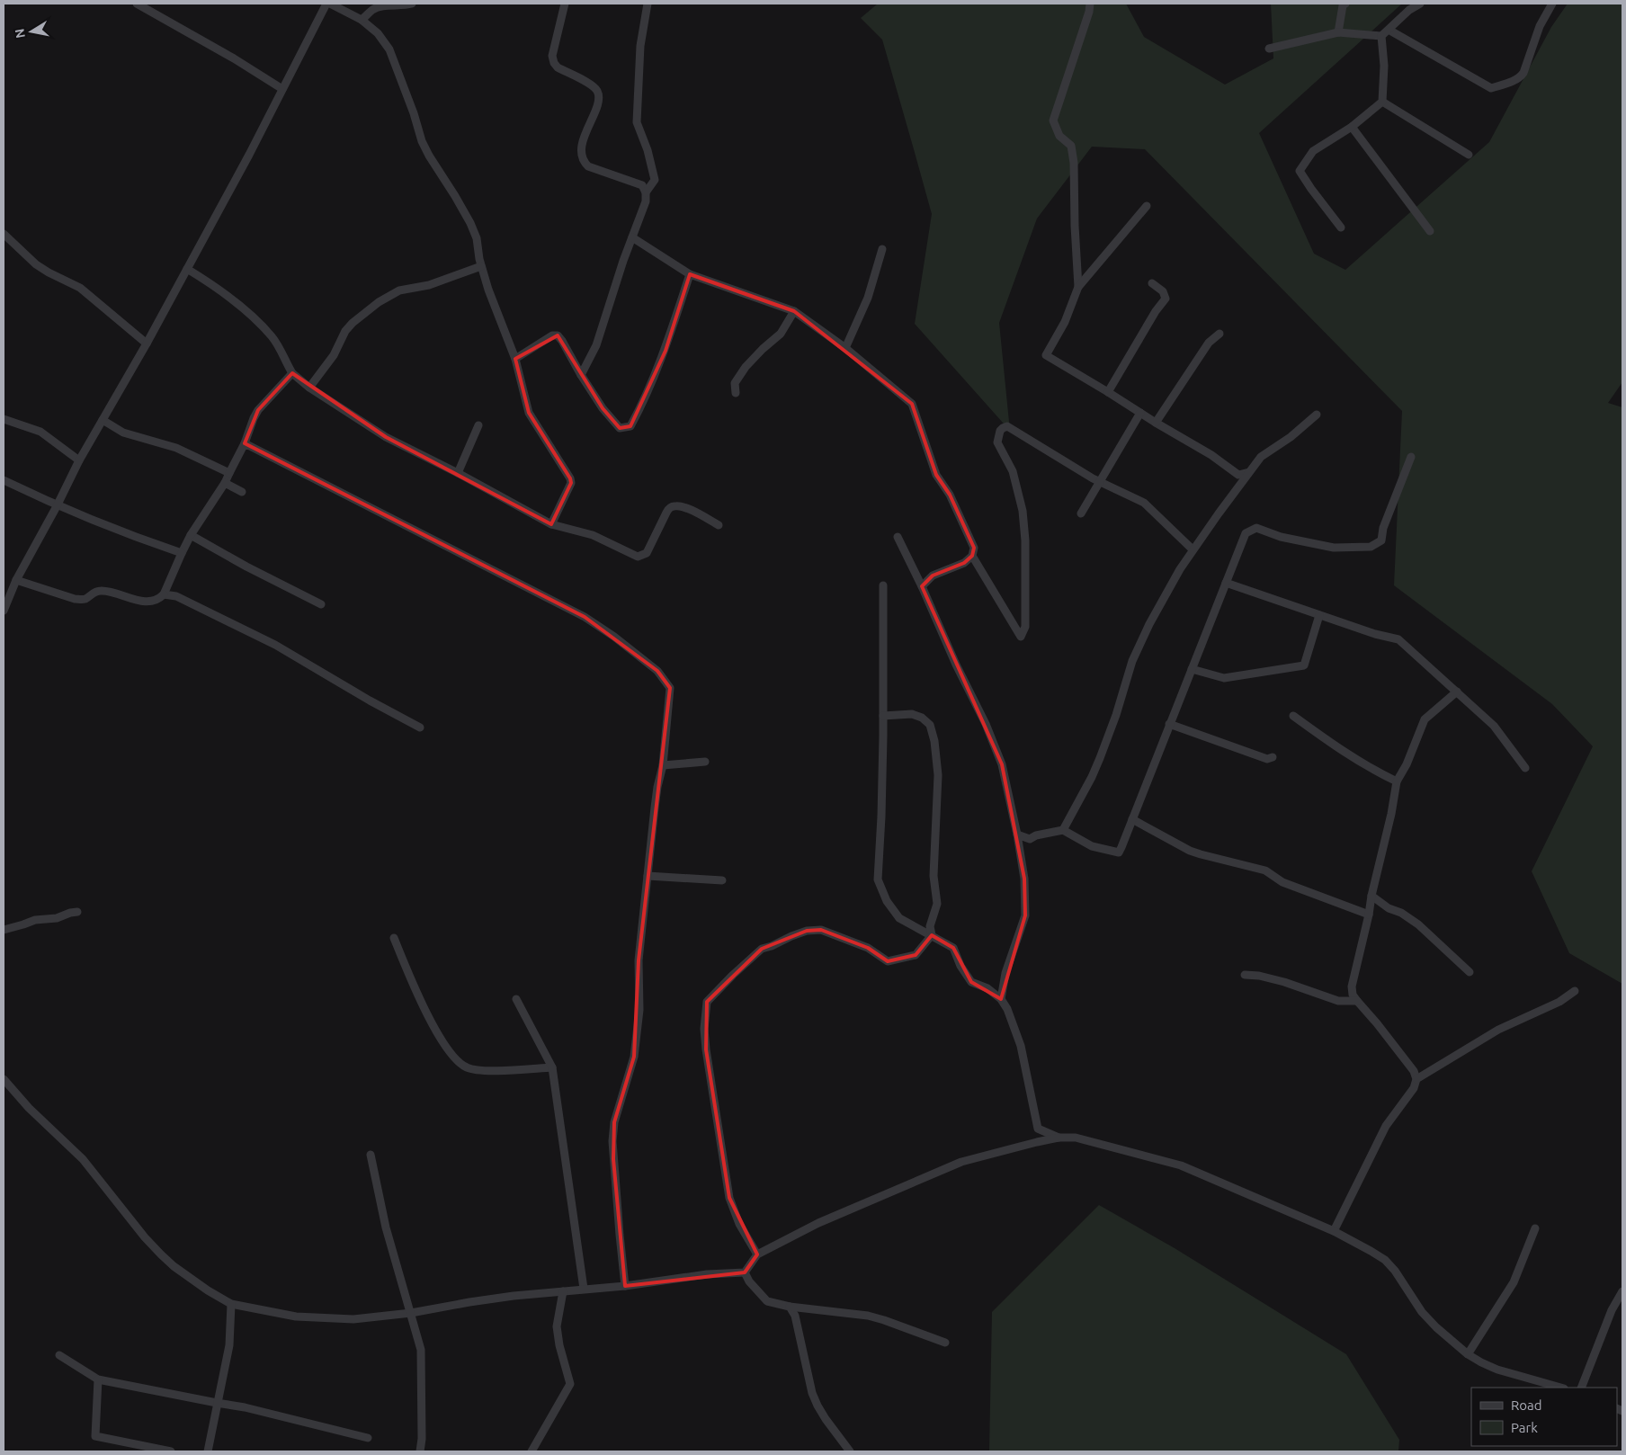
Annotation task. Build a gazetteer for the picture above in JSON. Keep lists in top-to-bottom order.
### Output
{
  "legend": ["Road", "Park"],
  "north": "left"
}
